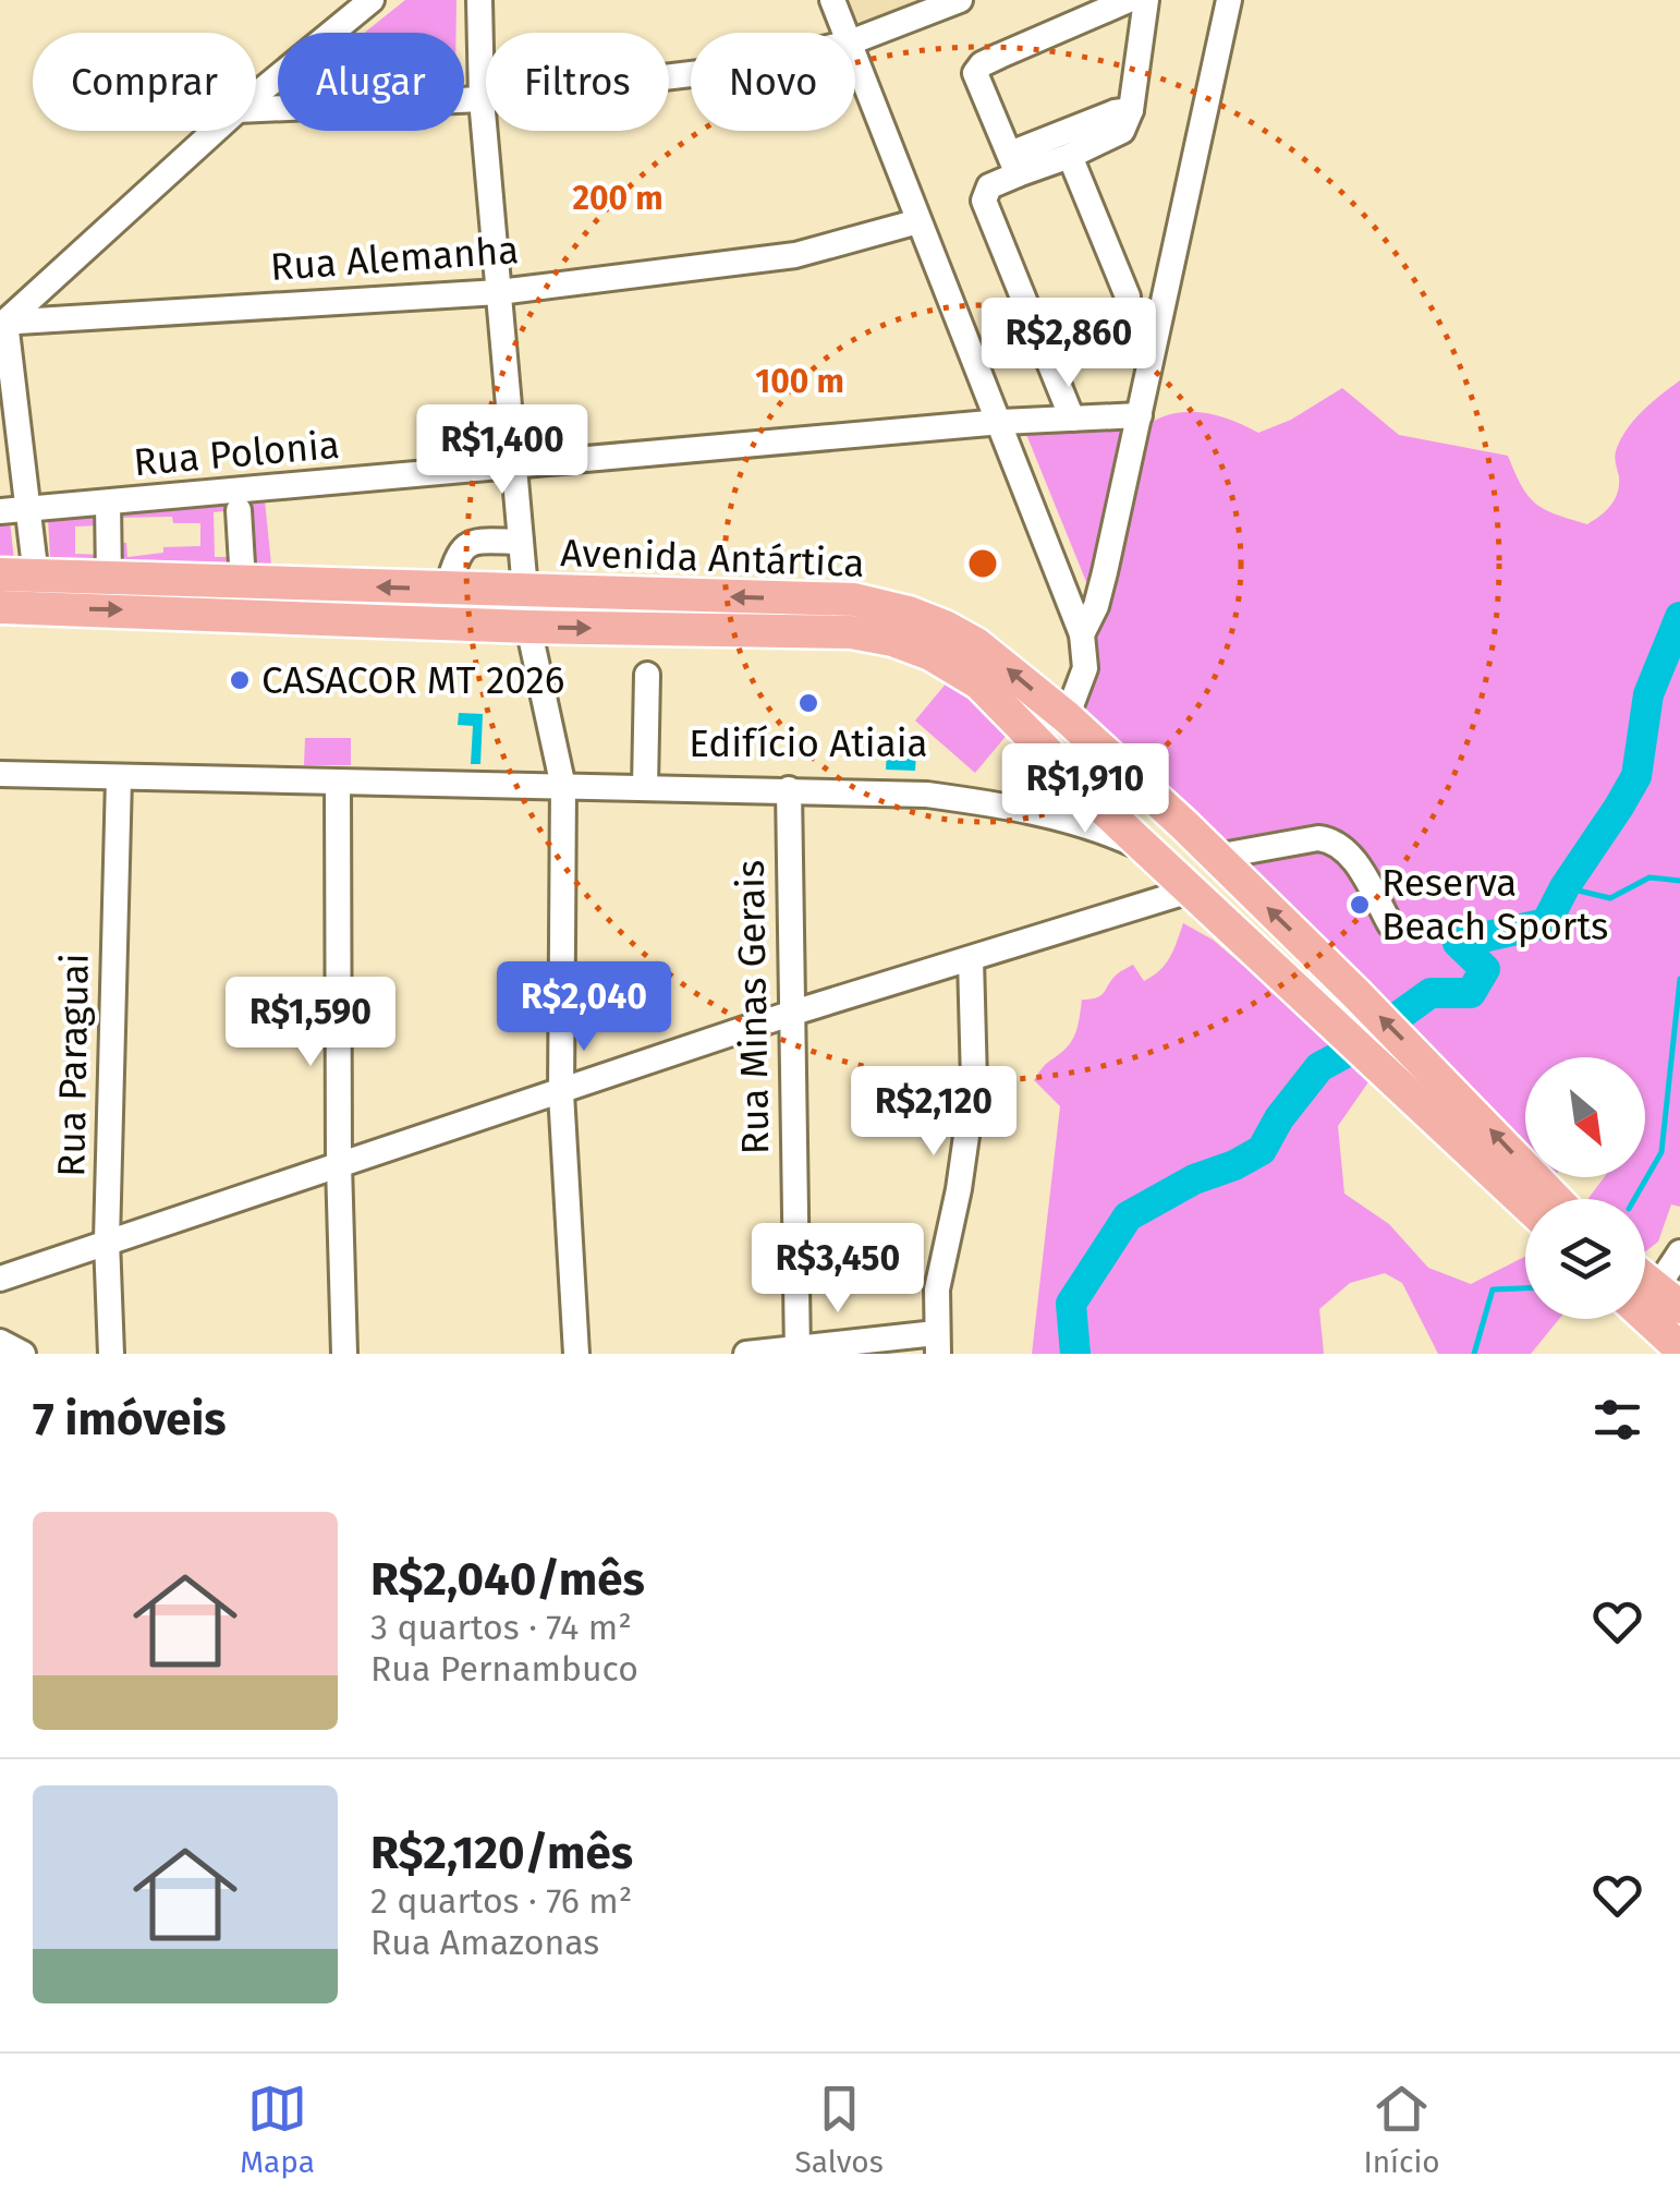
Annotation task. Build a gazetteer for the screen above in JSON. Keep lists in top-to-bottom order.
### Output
{
  "streets": {
    "main road": ["Avenida Antártica"],
    "street": [
      "Rua Alemanha",
      "Rua Polonia",
      "Rua Minas Gerais",
      "Rua Paraguai"
    ]
  },
  "places": ["CASACOR MT 2026", "Edifício Atiaia", "Reserva Beach Sports"],
  "north": "bottom right",
  "page": {
    "chip": [
      "Comprar",
      "Alugar",
      "Filtros",
      "Novo"
    ],
    "price": [
      "R$2,860",
      "R$1,400",
      "R$1,910",
      "R$2,040",
      "R$1,590",
      "R$2,120",
      "R$3,450"
    ],
    "heading": "7 imóveis",
    "list": [
      {
        "name": "R$2,040/mês",
        "note": "3 quartos · 74 m² · Rua Pernambuco"
      },
      {
        "name": "R$2,120/mês",
        "note": "2 quartos · 76 m² · Rua Amazonas"
      }
    ],
    "tabs": ["Mapa", "Salvos", "Início"]
  },
  "rings": ["200 m", "100 m"]
}
